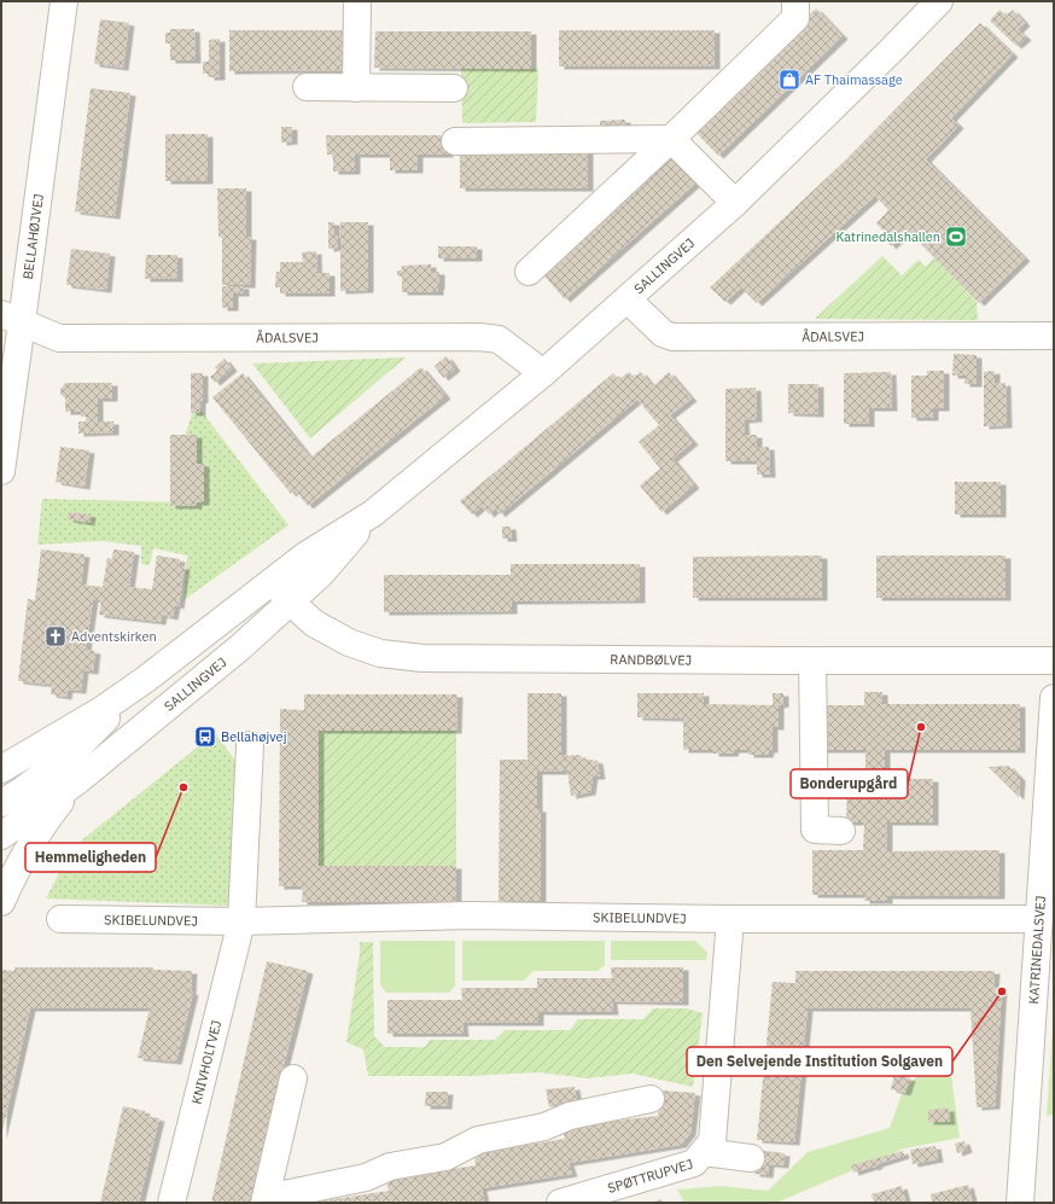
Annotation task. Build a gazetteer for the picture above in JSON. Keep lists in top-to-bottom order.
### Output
{
  "streets": {
    "street": [
      "BELLAHØJVEJ",
      "SALLINGVEJ",
      "ÅDALSVEJ",
      "RANDBØLVEJ",
      "SKIBELUNDVEJ",
      "KATRINEDALSVEJ",
      "KNIVHOLTVEJ",
      "SPØTTRUPVEJ"
    ]
  },
  "crossings": [
    ["BELLAHØJVEJ", "ÅDALSVEJ"],
    ["SALLINGVEJ", "ÅDALSVEJ"],
    ["SALLINGVEJ", "RANDBØLVEJ"],
    ["SKIBELUNDVEJ", "KATRINEDALSVEJ"],
    ["SKIBELUNDVEJ", "KNIVHOLTVEJ"],
    ["SKIBELUNDVEJ", "SPØTTRUPVEJ"]
  ],
  "places": {
    "shop": ["AF Thaimassage"],
    "sports": ["Katrinedalshallen"],
    "church": ["Adventskirken"],
    "other": ["Bonderupgård", "Hemmeligheden", "Den Selvejende Institution Solgaven"],
    "bus stop": ["Bellahøjvej"]
  }
}
